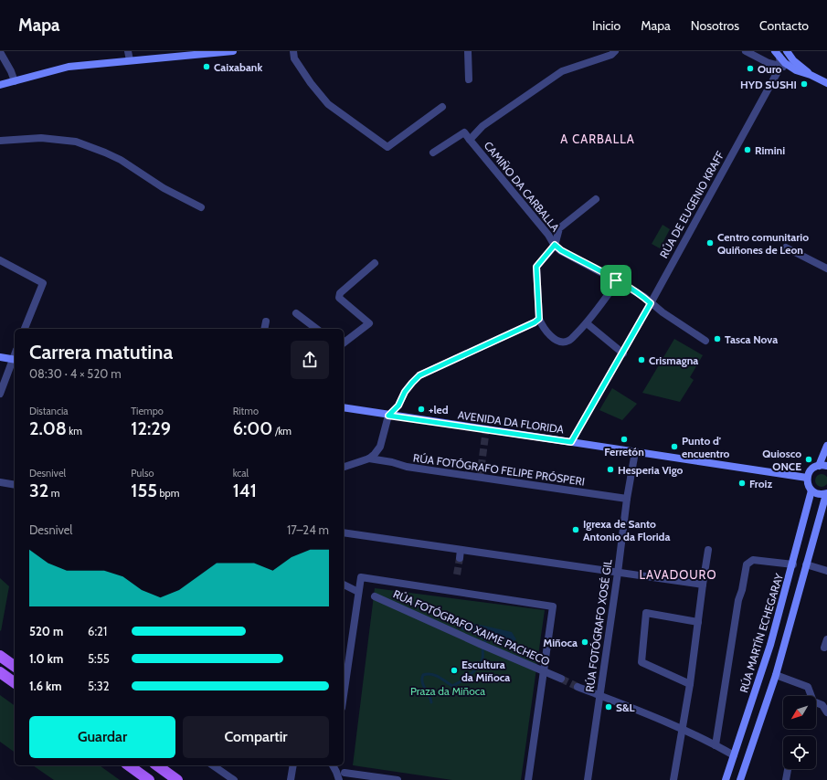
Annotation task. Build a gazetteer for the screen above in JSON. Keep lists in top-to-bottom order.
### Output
{
  "streets": {
    "main road": ["AVENIDA DA FLORIDA", "RÚA MARTÍN ECHEGARAY"],
    "street": [
      "CAMIÑO DA CARBALLA",
      "RÚA DE EUGENIO KRAFF",
      "RÚA FOTÓGRAFO FELIPE PRÓSPERI",
      "RÚA FOTÓGRAFO XOSÉ GIL",
      "RÚA FOTÓGRAFO XAIME PACHECO"
    ]
  },
  "crossings": [
    ["RÚA DE EUGENIO KRAFF", "AVENIDA DA FLORIDA"],
    ["AVENIDA DA FLORIDA", "RÚA FOTÓGRAFO XOSÉ GIL"],
    ["RÚA FOTÓGRAFO FELIPE PRÓSPERI", "RÚA FOTÓGRAFO XOSÉ GIL"]
  ],
  "districts": ["A CARBALLA", "LAVADOURO"],
  "parks": ["Praza da Miñoca"],
  "places": [
    "Caixabank",
    "Ouro",
    "HYD SUSHI",
    "Rimini",
    "Centro comunitario Quiñones de Leon",
    "Tasca Nova",
    "Crismagna",
    "+led",
    "Ferretón",
    "Punto d' encuentro",
    "Quiosco ONCE",
    "Hesperia Vigo",
    "Froiz",
    "Igrexa de Santo Antonio da Florida",
    "Miñoca",
    "Escultura da Miñoca",
    "S&L"
  ],
  "north": "bottom left",
  "page": {
    "header": "Mapa",
    "nav": [
      "Inicio",
      "Mapa",
      "Nosotros",
      "Contacto"
    ],
    "heading": ["Carrera matutina", "08:30 · 4 × 520 m"],
    "stats": [
      ["Distancia", "2.08 km"],
      ["Tiempo", "12:29"],
      ["Ritmo", "6:00 /km"],
      ["Desnivel", "32 m"],
      ["Pulso", "155 bpm"],
      ["kcal", "141"]
    ],
    "chart": ["Desnivel", "17–24 m"],
    "list": [
      {
        "name": "520 m",
        "note": "6:21"
      },
      {
        "name": "1.0 km",
        "note": "5:55"
      },
      {
        "name": "1.6 km",
        "note": "5:32"
      }
    ],
    "buttons": ["Guardar", "Compartir"]
  }
}
